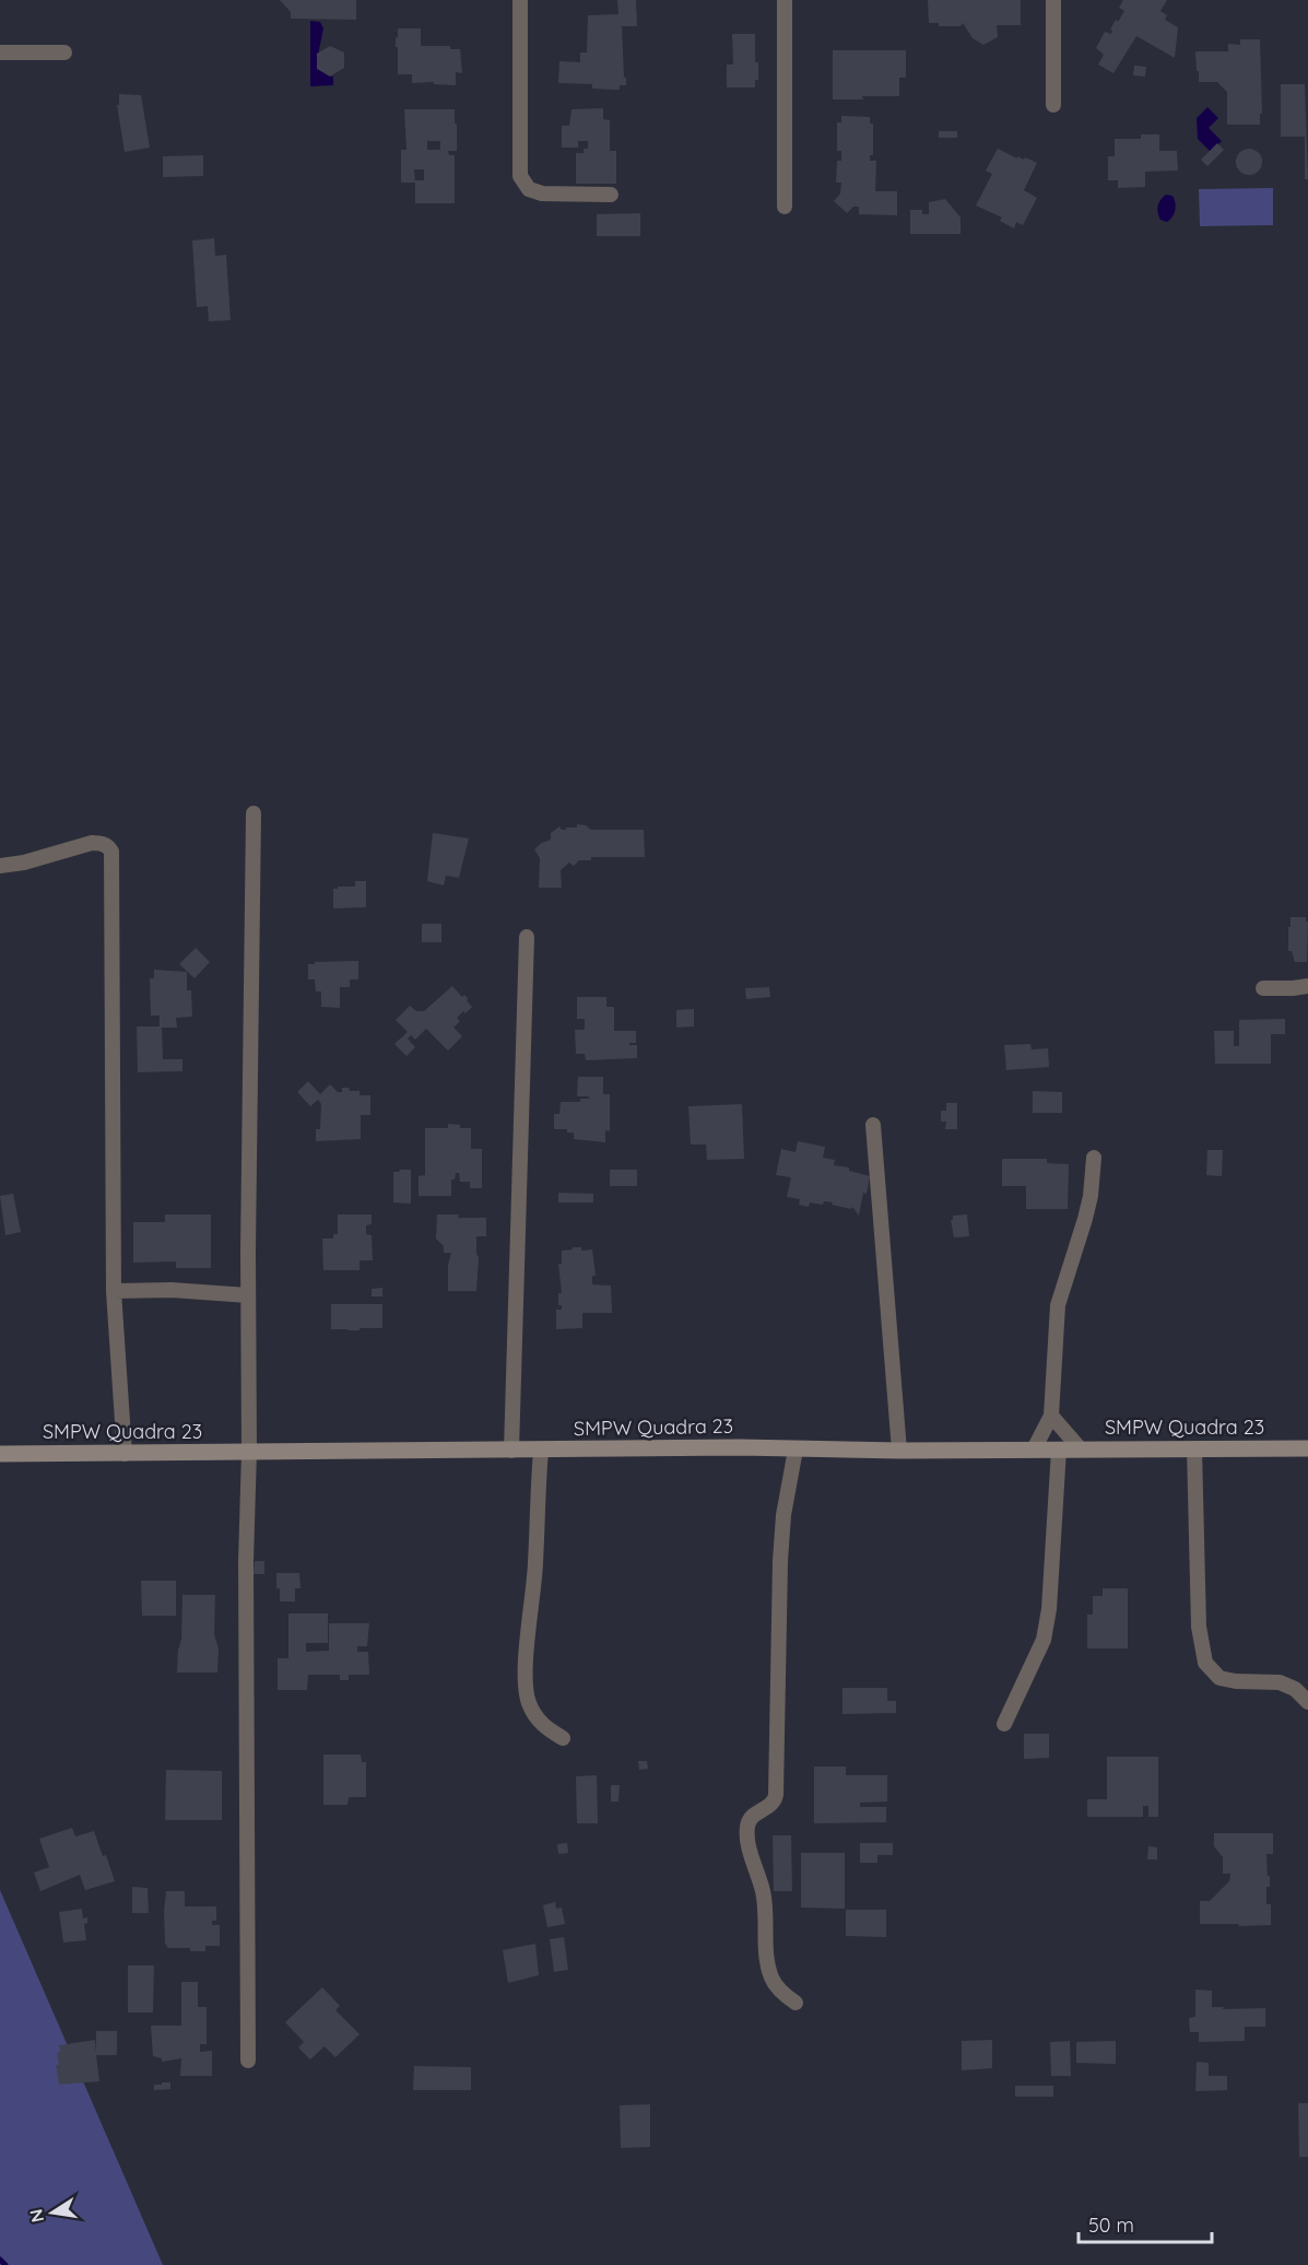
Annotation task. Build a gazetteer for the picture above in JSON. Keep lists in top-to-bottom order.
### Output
{
  "streets": {
    "street": ["SMPW Quadra 23"]
  },
  "scale_bar": "50 m",
  "north": "left"
}
